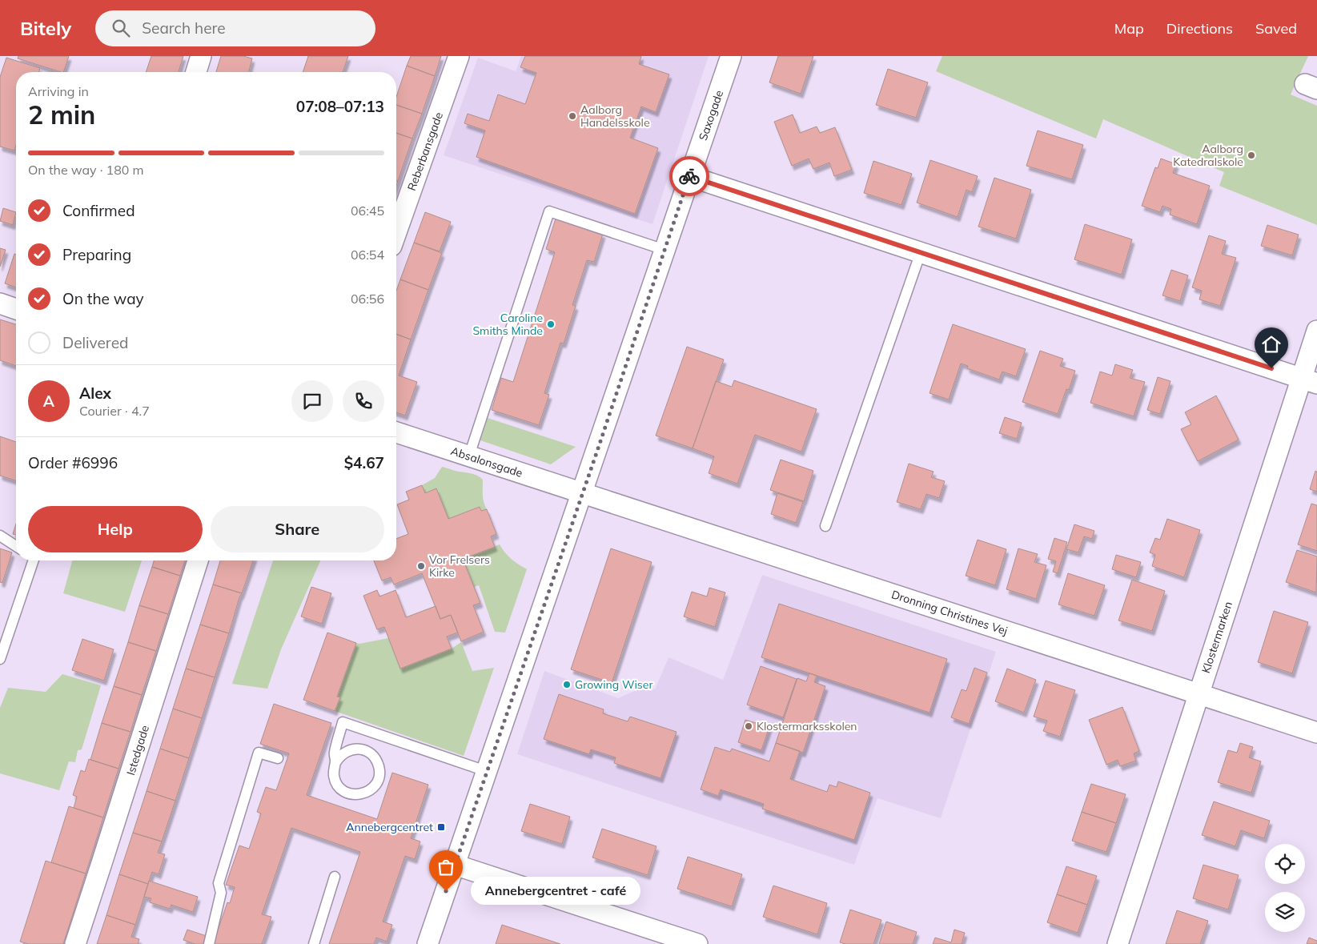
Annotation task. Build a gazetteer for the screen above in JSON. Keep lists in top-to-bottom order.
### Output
{
  "streets": {
    "street": [
      "Saxogade",
      "Reberbansgade",
      "Absalonsgade",
      "Dronning Christines Vej",
      "Klostermarken",
      "Istedgade"
    ]
  },
  "crossings": [
    ["Saxogade", "Absalonsgade"],
    ["Saxogade", "Dronning Christines Vej"],
    ["Absalonsgade", "Dronning Christines Vej"],
    ["Dronning Christines Vej", "Klostermarken"]
  ],
  "places": {
    "other": [
      "Aalborg Handelsskole",
      "Aalborg Katedralskole",
      "Caroline Smiths Minde",
      "Vor Frelsers Kirke",
      "Growing Wiser",
      "Klostermarksskolen",
      "Annebergcentret - café"
    ],
    "transit": ["Annebergcentret"]
  },
  "page": {
    "header": "Bitely",
    "search": "Search here",
    "nav": ["Map", "Directions", "Saved"],
    "heading": ["2 min", "Arriving in", "07:08–07:13"],
    "panel": [
      "Alex",
      "Courier · 4.7",
      "Order #6996",
      "$4.67"
    ],
    "bar": "On the way · 180 m",
    "list": [
      ["Confirmed", "06:45"],
      ["Preparing", "06:54"],
      ["On the way", "06:56"],
      "Delivered"
    ],
    "round": "A",
    "buttons": ["Help", "Share"],
    "bubble": "Annebergcentret - café"
  }
}
